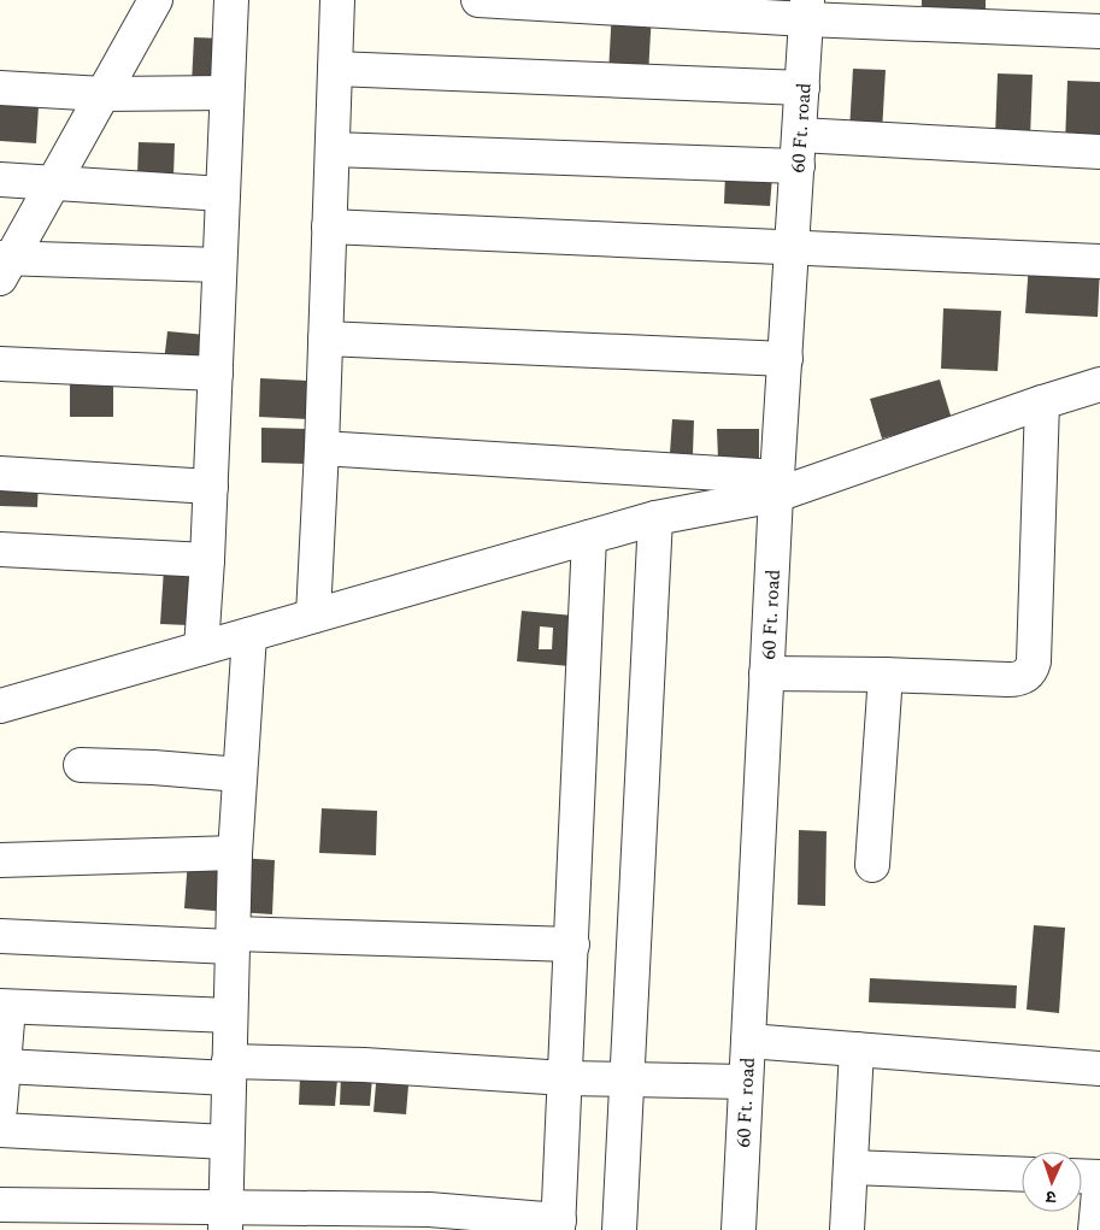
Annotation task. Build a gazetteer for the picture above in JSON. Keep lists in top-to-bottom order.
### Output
{
  "streets": {
    "street": ["60 Ft. road"]
  },
  "north": "bottom"
}
